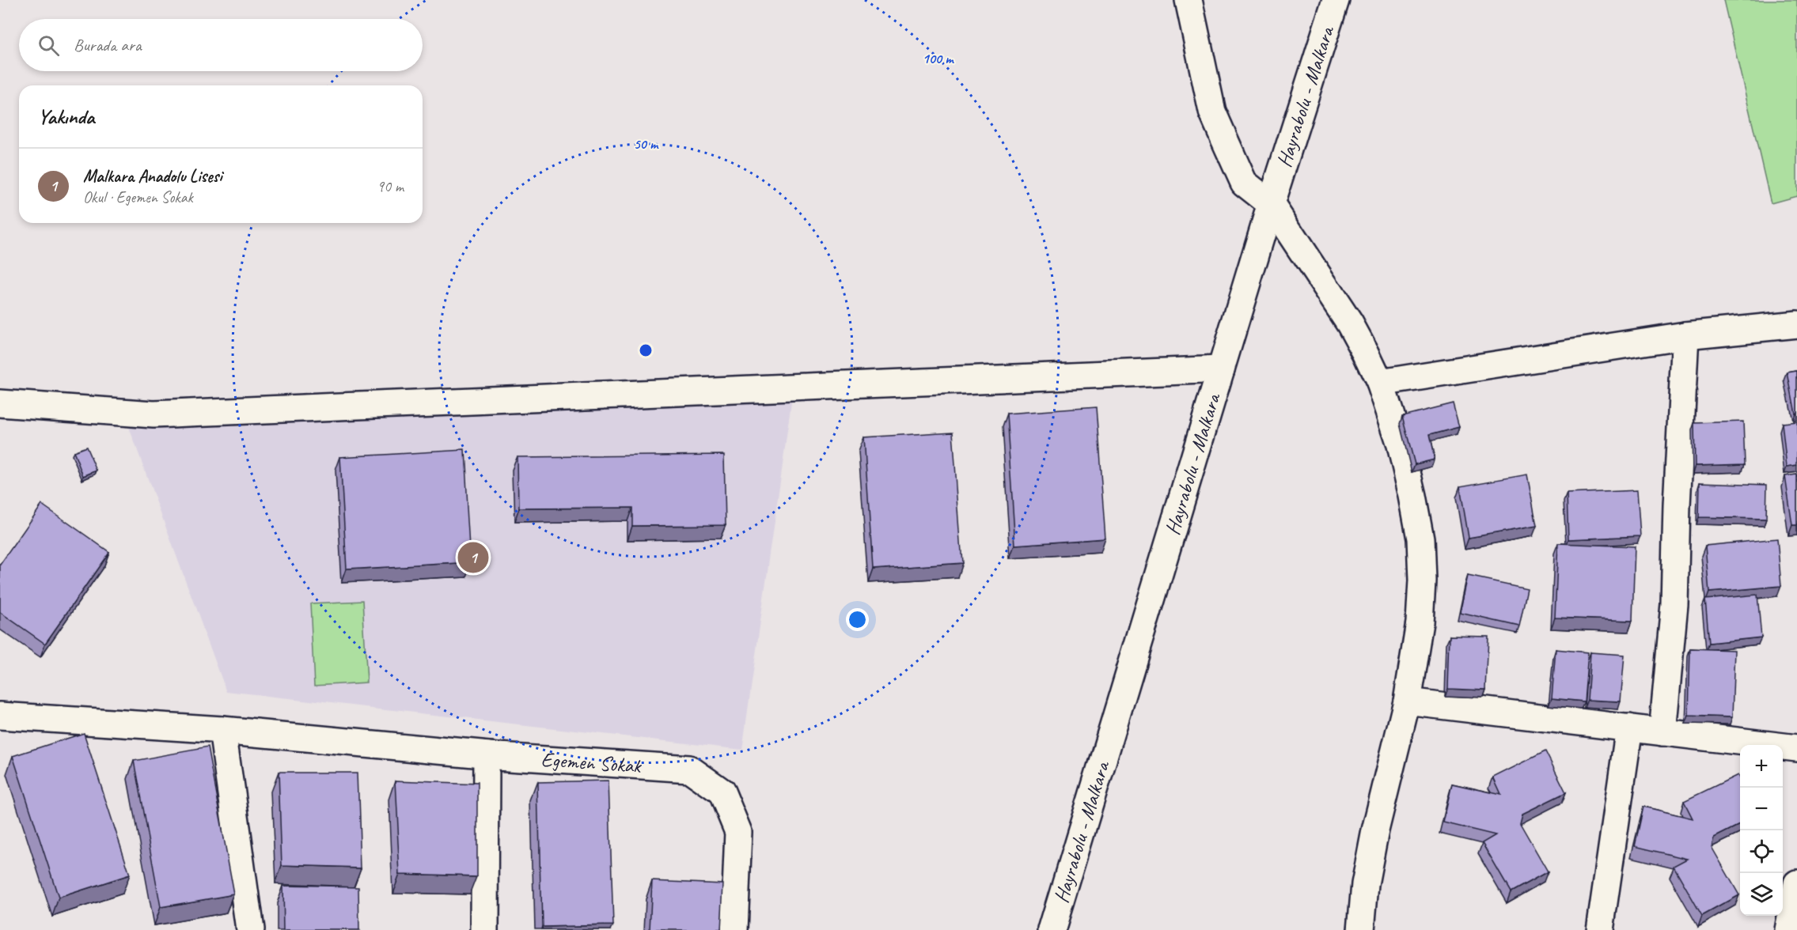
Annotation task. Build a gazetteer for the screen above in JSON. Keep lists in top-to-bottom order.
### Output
{
  "streets": {
    "street": ["Hayrabolu - Malkara", "Egemen Sokak"]
  },
  "page": {
    "search": "Burada ara",
    "heading": "Yakında",
    "list": [
      {
        "mark": "1",
        "name": "Malkara Anadolu Lisesi",
        "note": "Okul · Egemen Sokak",
        "value": "90 m"
      }
    ],
    "pins": "1",
    "map_buttons": ["+", "−"]
  },
  "rings": ["100 m", "50 m"]
}
